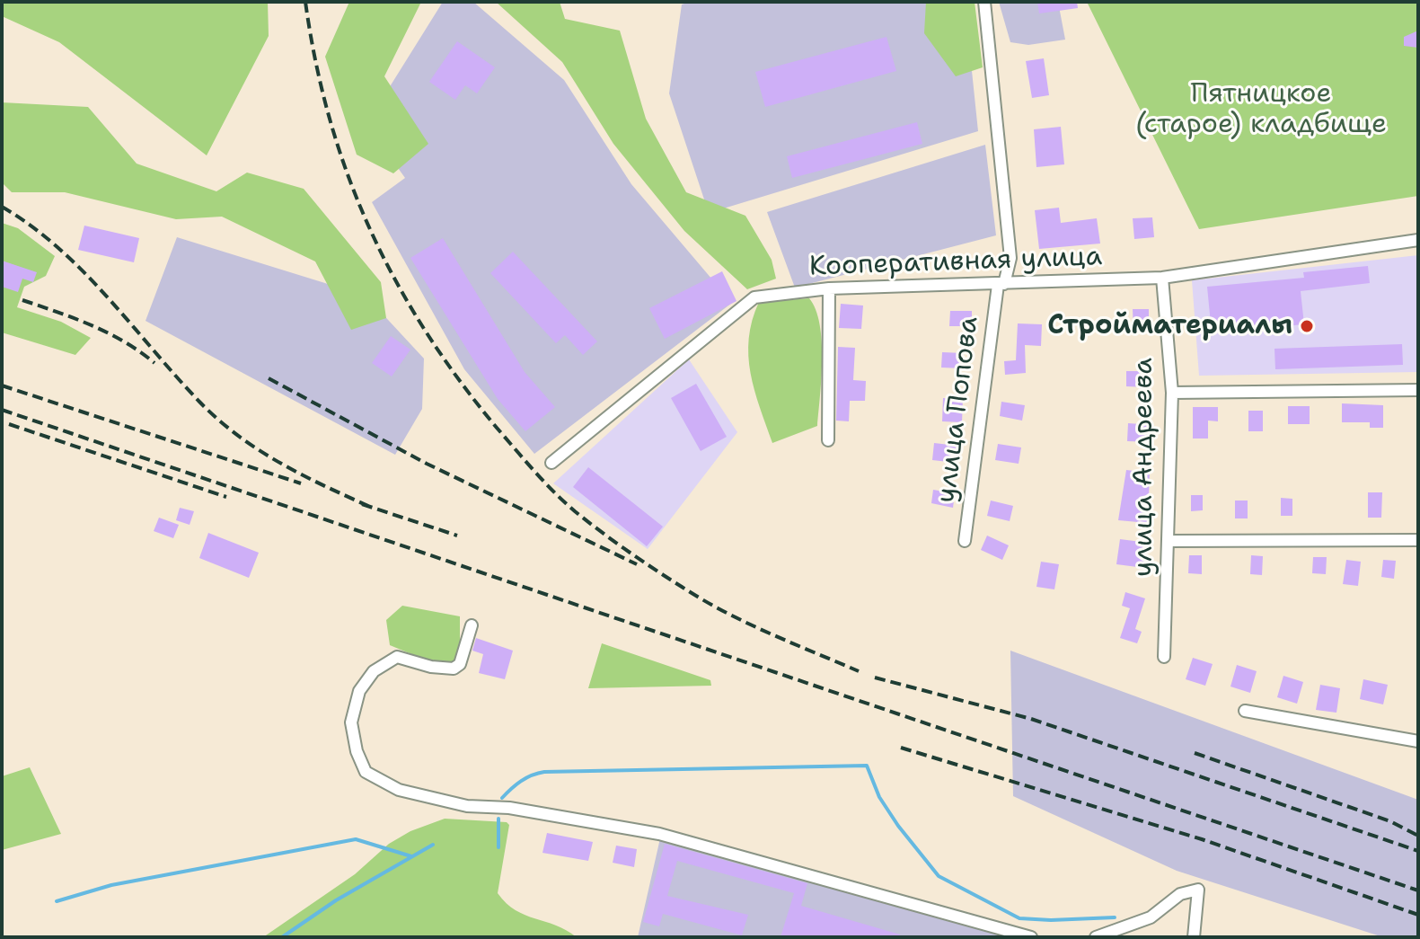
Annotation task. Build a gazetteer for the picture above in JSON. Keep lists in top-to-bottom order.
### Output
{
  "streets": {
    "street": ["Кооперативная улица", "улица Попова", "улица Андреева"]
  },
  "crossings": [
    ["Кооперативная улица", "улица Попова"],
    ["Кооперативная улица", "улица Андреева"]
  ],
  "parks": ["Пятницкое (старое) кладбище"],
  "places": ["Стройматериалы"]
}
